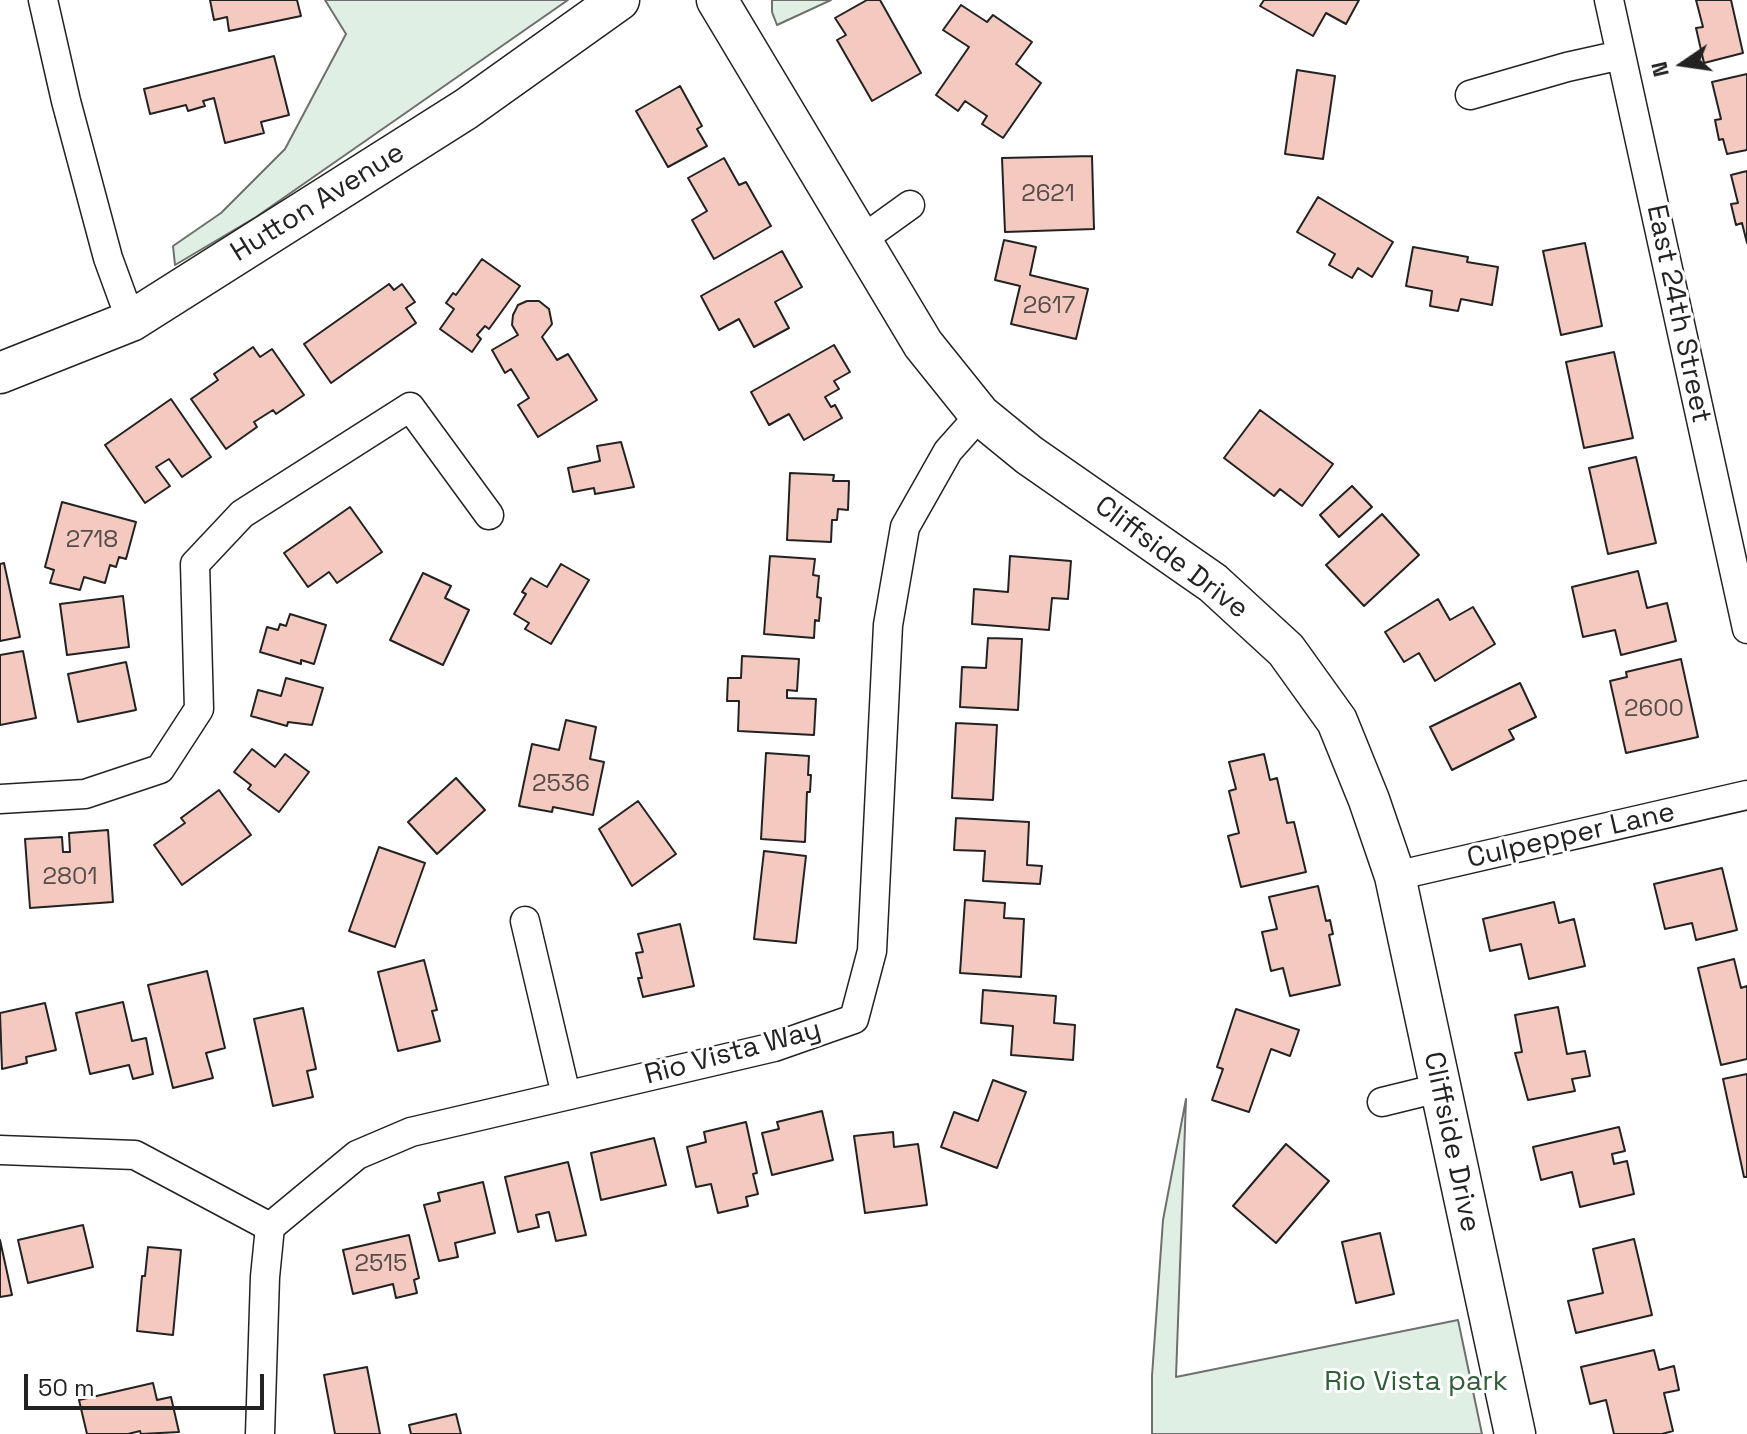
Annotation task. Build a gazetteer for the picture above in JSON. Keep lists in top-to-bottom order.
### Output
{
  "streets": {
    "street": [
      "Hutton Avenue",
      "East 24th Street",
      "Cliffside Drive",
      "Culpepper Lane",
      "Rio Vista Way"
    ]
  },
  "crossings": [
    ["Cliffside Drive", "Culpepper Lane"],
    ["Cliffside Drive", "Rio Vista Way"]
  ],
  "parks": ["Rio Vista park"],
  "house_numbers": [
    "2621",
    "2617",
    "2718",
    "2600",
    "2536",
    "2801",
    "2515"
  ],
  "scale_bar": "50 m",
  "north": "left"
}
